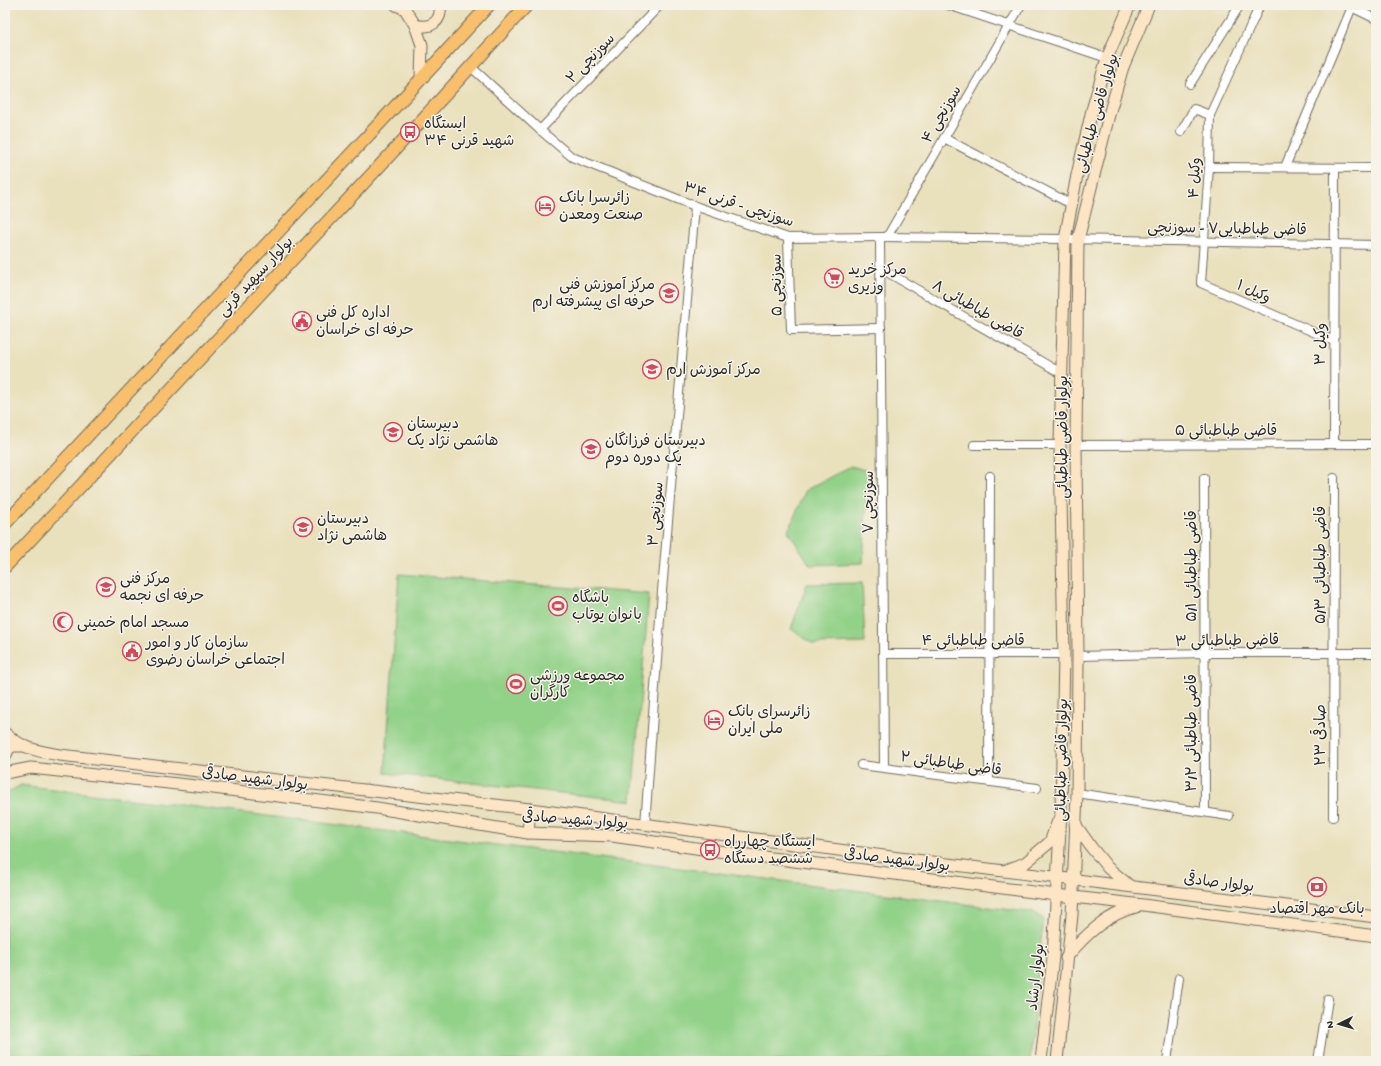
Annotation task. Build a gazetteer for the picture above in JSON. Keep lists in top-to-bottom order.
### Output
{
  "streets": {
    "main road": [
      "بولوار قاضی طباطبائی",
      "بولوار سپهبد قرنی",
      "بولوار شهید صادقی",
      "بولوار صادقی",
      "بولوار ارشاد"
    ],
    "street": [
      "سوزنچی ۲",
      "سوزنچی ۴",
      "وکيل ۴",
      "سوزنچی - قرنی ۳۴",
      "قاضی طباطبایی۷ - سوزنچی",
      "سوزنچی ۵",
      "وکيل ۱",
      "قاضی طباطبائی ۸",
      "وکيل ۳",
      "قاضی طباطبائی ۵",
      "سوزنچی ۷",
      "سوزنچی ۳",
      "قاضی طباطبائی ۵/۳",
      "قاضی طباطبائی ۵/۱",
      "قاضی طباطبائی ۴",
      "قاضی طباطبائی ۳",
      "قاضی طباطبائی ۳/۲",
      "صادقی ۲۳",
      "قاضی طباطبائی ۲"
    ]
  },
  "crossings": [
    ["سوزنچی ۲", "سوزنچی - قرنی ۳۴"],
    ["بولوار قاضی طباطبائی", "سوزنچی - قرنی ۳۴"],
    ["بولوار قاضی طباطبائی", "قاضی طباطبایی۷ - سوزنچی"],
    ["بولوار قاضی طباطبائی", "قاضی طباطبائی ۸"],
    ["بولوار قاضی طباطبائی", "قاضی طباطبائی ۵"],
    ["بولوار قاضی طباطبائی", "قاضی طباطبائی ۴"],
    ["بولوار قاضی طباطبائی", "قاضی طباطبائی ۳"],
    ["بولوار قاضی طباطبائی", "بولوار شهید صادقی"],
    ["بولوار قاضی طباطبائی", "بولوار صادقی"],
    ["بولوار قاضی طباطبائی", "بولوار ارشاد"],
    ["سوزنچی ۴", "سوزنچی - قرنی ۳۴"],
    ["سوزنچی ۴", "سوزنچی ۷"],
    ["وکيل ۴", "قاضی طباطبایی۷ - سوزنچی"],
    ["وکيل ۴", "وکيل ۱"],
    ["سوزنچی - قرنی ۳۴", "قاضی طباطبایی۷ - سوزنچی"],
    ["سوزنچی - قرنی ۳۴", "بولوار سپهبد قرنی"],
    ["سوزنچی - قرنی ۳۴", "سوزنچی ۵"],
    ["سوزنچی - قرنی ۳۴", "سوزنچی ۷"],
    ["سوزنچی - قرنی ۳۴", "سوزنچی ۳"],
    ["قاضی طباطبایی۷ - سوزنچی", "وکيل ۱"],
    ["قاضی طباطبایی۷ - سوزنچی", "وکيل ۳"],
    ["سوزنچی ۵", "سوزنچی ۷"],
    ["وکيل ۱", "وکيل ۳"],
    ["قاضی طباطبائی ۸", "سوزنچی ۷"],
    ["وکيل ۳", "قاضی طباطبائی ۵"],
    ["سوزنچی ۷", "قاضی طباطبائی ۴"],
    ["سوزنچی ۷", "قاضی طباطبائی ۲"],
    ["سوزنچی ۳", "بولوار شهید صادقی"],
    ["قاضی طباطبائی ۵/۳", "قاضی طباطبائی ۳"],
    ["قاضی طباطبائی ۵/۳", "صادقی ۲۳"],
    ["قاضی طباطبائی ۵/۱", "قاضی طباطبائی ۳"],
    ["قاضی طباطبائی ۵/۱", "قاضی طباطبائی ۳/۲"],
    ["قاضی طباطبائی ۳", "قاضی طباطبائی ۳/۲"],
    ["قاضی طباطبائی ۳", "صادقی ۲۳"],
    ["بولوار شهید صادقی", "بولوار صادقی"],
    ["بولوار شهید صادقی", "بولوار ارشاد"]
  ],
  "places": {
    "bus stop": ["ایستگاه شهید قرنی ۳۴", "ایستگاه چهارراه ششصد دستگاه"],
    "hotel": ["زائرسرا بانک صنعت ومعدن", "زائرسرای بانک ملی ایران"],
    "supermarket": ["مرکز خرید وزیری"],
    "school or university": [
      "مرکز آموزش فنی حرفه ای پیشرفته ارم",
      "مرکز آموزش ارم",
      "دبیرستان هاشمی نژاد یک",
      "دبیرستان فرزانگان یک دوره دوم",
      "دبیرستان هاشمی نژاد",
      "مرکز فنی حرفه ای نجمه"
    ],
    "public building": ["اداره کل فنی حرفه ای خراسان", "سازمان کار و امور اجتماعی خراسان رضوی"],
    "sports": ["باشگاه بانوان یوتاب", "مجموعه ورزشی کارگران"],
    "mosque": ["مسجد امام خمینی"],
    "bank": ["بانک مهر اقتصاد"]
  },
  "north": "left"
}
